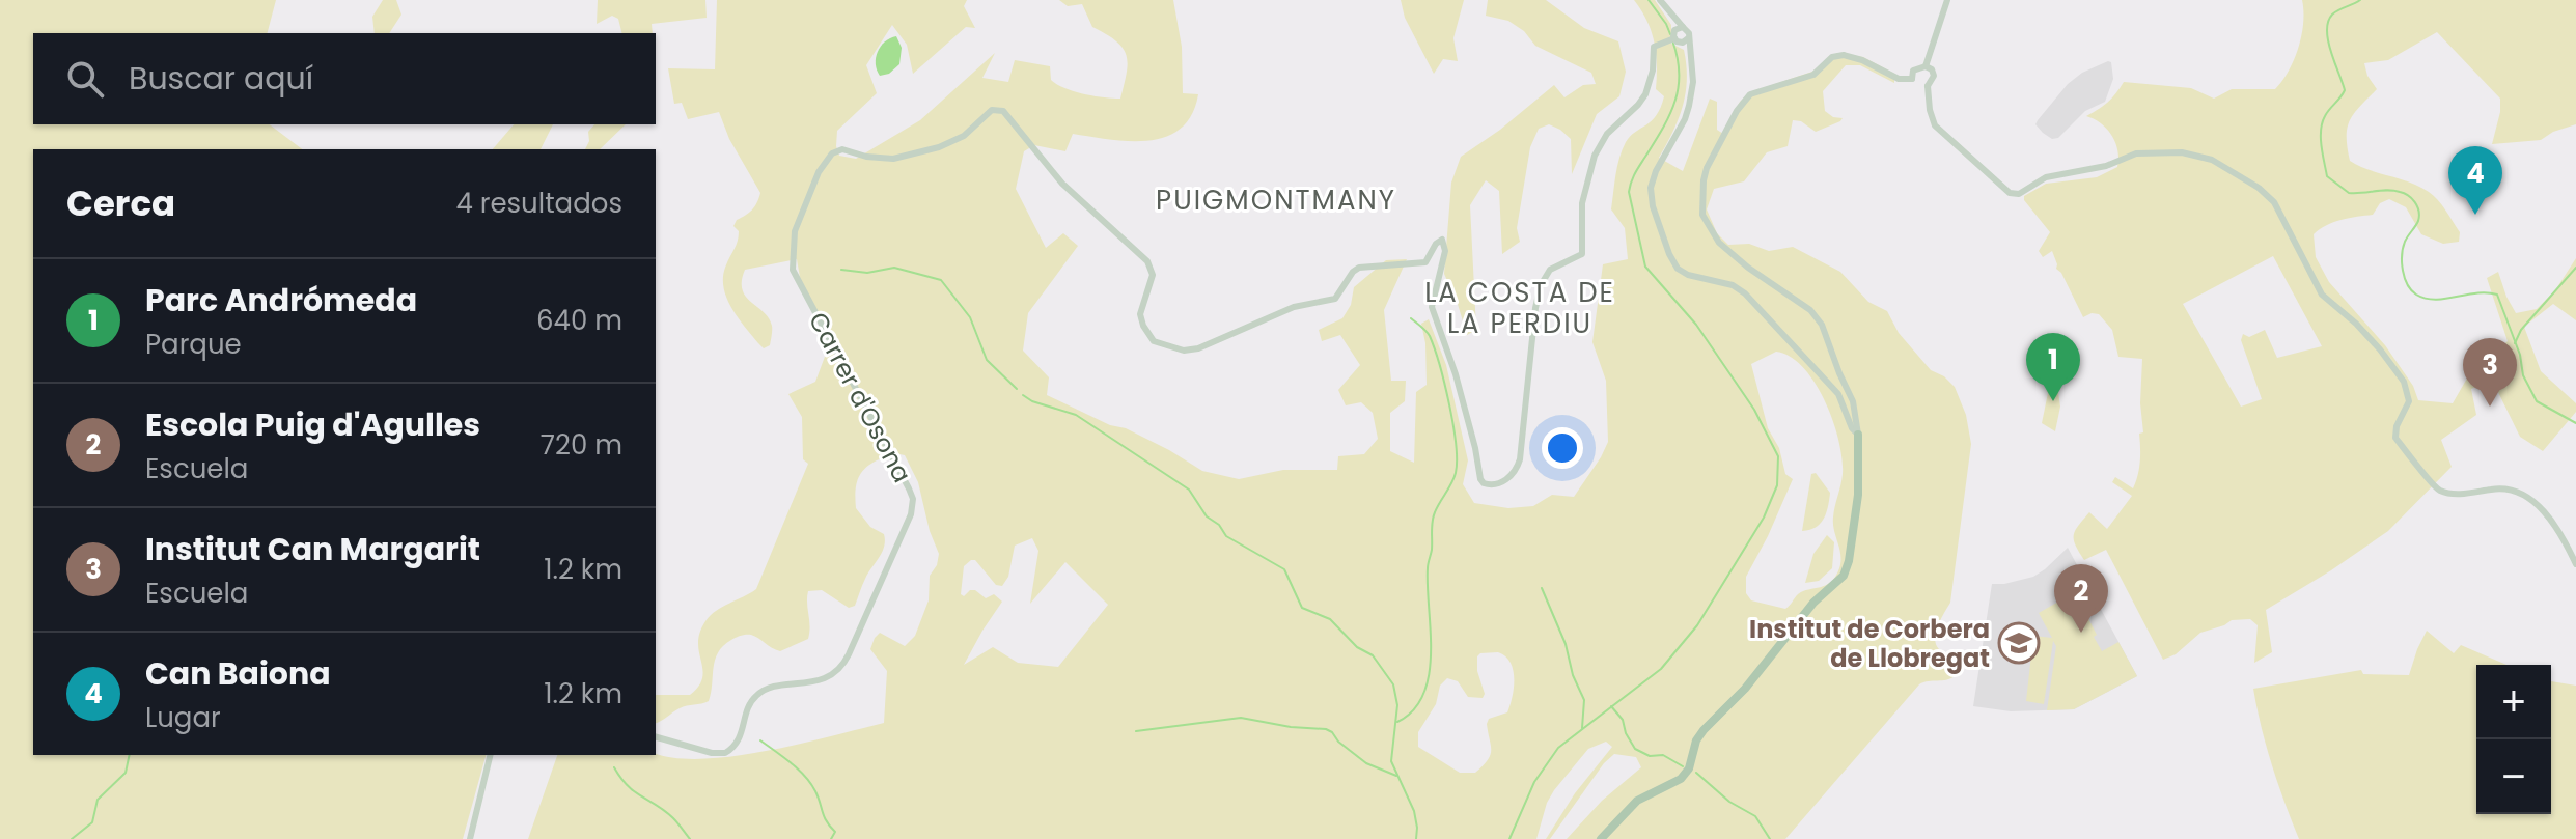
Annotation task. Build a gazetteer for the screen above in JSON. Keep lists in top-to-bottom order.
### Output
{
  "streets": {
    "street": ["Carrer d'Osona"]
  },
  "districts": ["PUIGMONTMANY", "LA COSTA DE LA PERDIU"],
  "places": {
    "school or university": ["Institut de Corbera de Llobregat"]
  },
  "page": {
    "search": "Buscar aquí",
    "pins": [
      "4",
      "1",
      "3",
      "2"
    ],
    "heading": ["Cerca", "4 resultados"],
    "list": [
      {
        "mark": "1",
        "name": "Parc Andrómeda",
        "note": "Parque",
        "value": "640 m"
      },
      {
        "mark": "2",
        "name": "Escola Puig d'Agulles",
        "note": "Escuela",
        "value": "720 m"
      },
      {
        "mark": "3",
        "name": "Institut Can Margarit",
        "note": "Escuela",
        "value": "1.2 km"
      },
      {
        "mark": "4",
        "name": "Can Baiona",
        "note": "Lugar",
        "value": "1.2 km"
      }
    ],
    "map_buttons": ["+", "−"]
  }
}
